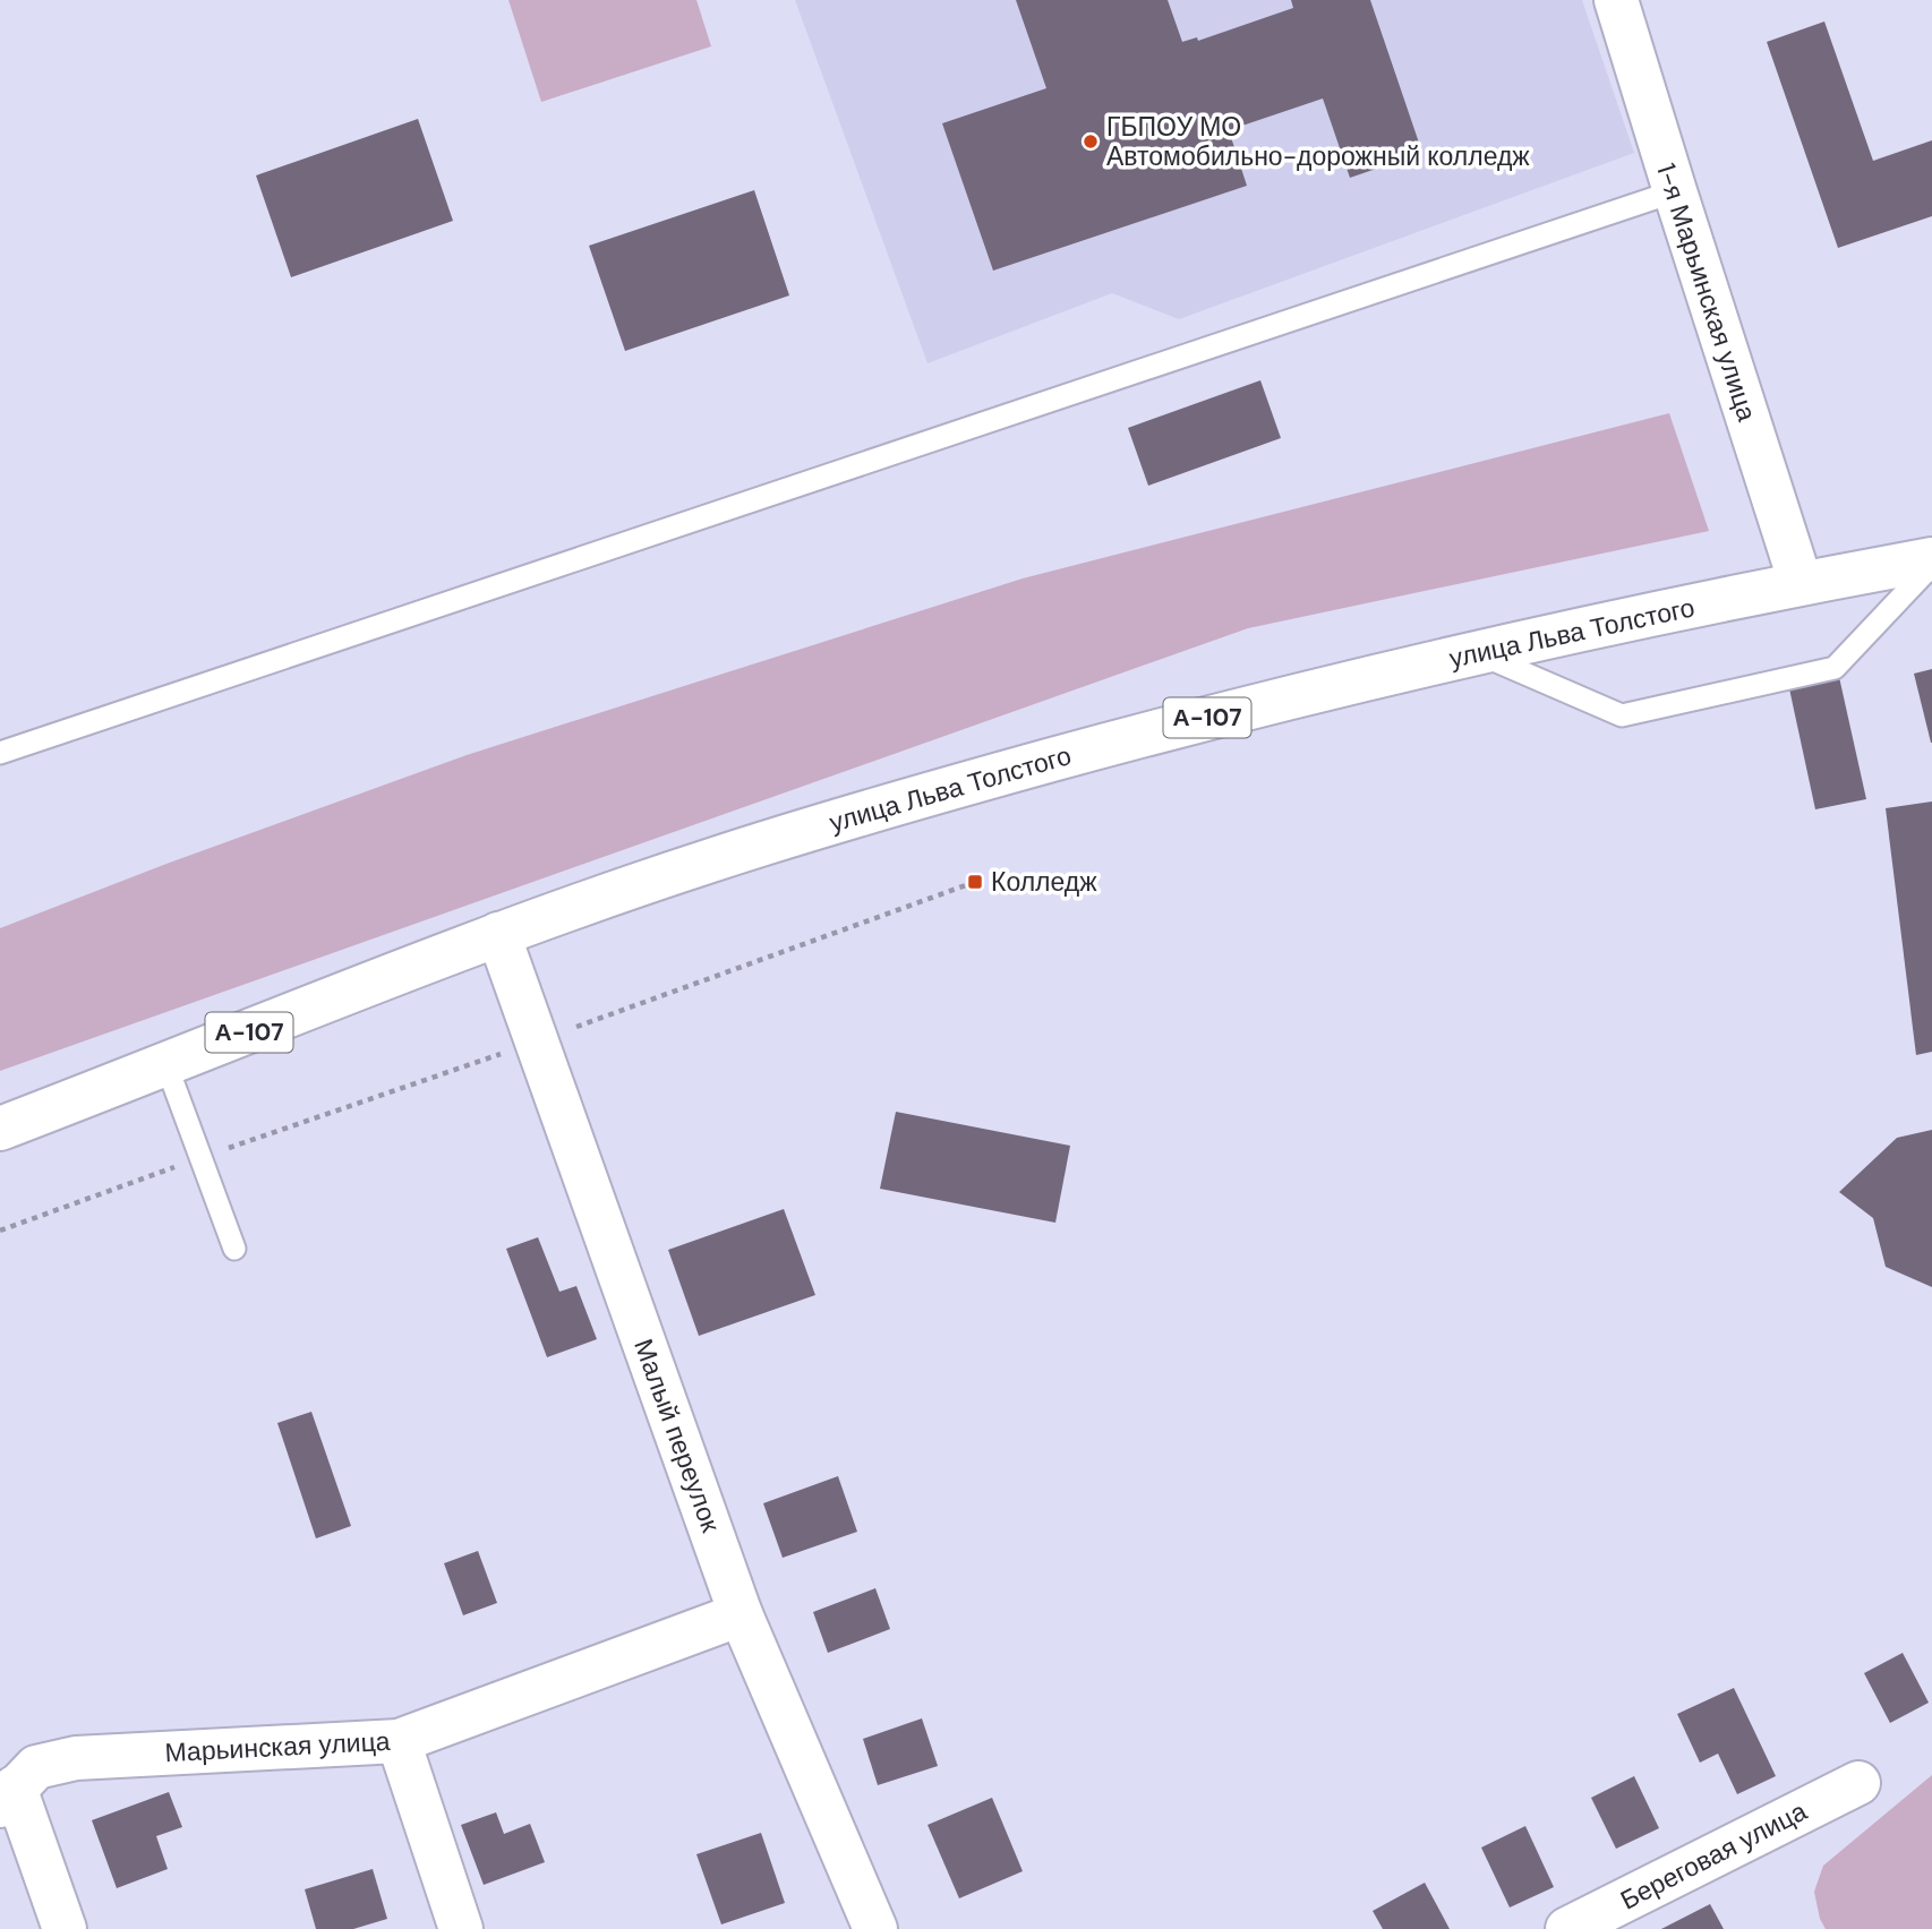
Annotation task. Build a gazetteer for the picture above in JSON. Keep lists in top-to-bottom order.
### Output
{
  "streets": {
    "main road": [
      "1-я Марьинская улица",
      "улица Льва Толстого",
      "А-107",
      "Малый переулок",
      "Марьинская улица",
      "Береговая улица"
    ]
  },
  "crossings": [
    ["1-я Марьинская улица", "улица Льва Толстого"],
    ["улица Льва Толстого", "Малый переулок"],
    ["Малый переулок", "Марьинская улица"]
  ],
  "places": {
    "other": ["ГБПОУ МО Автомобильно-дорожный колледж"],
    "transit": ["Колледж"]
  }
}
